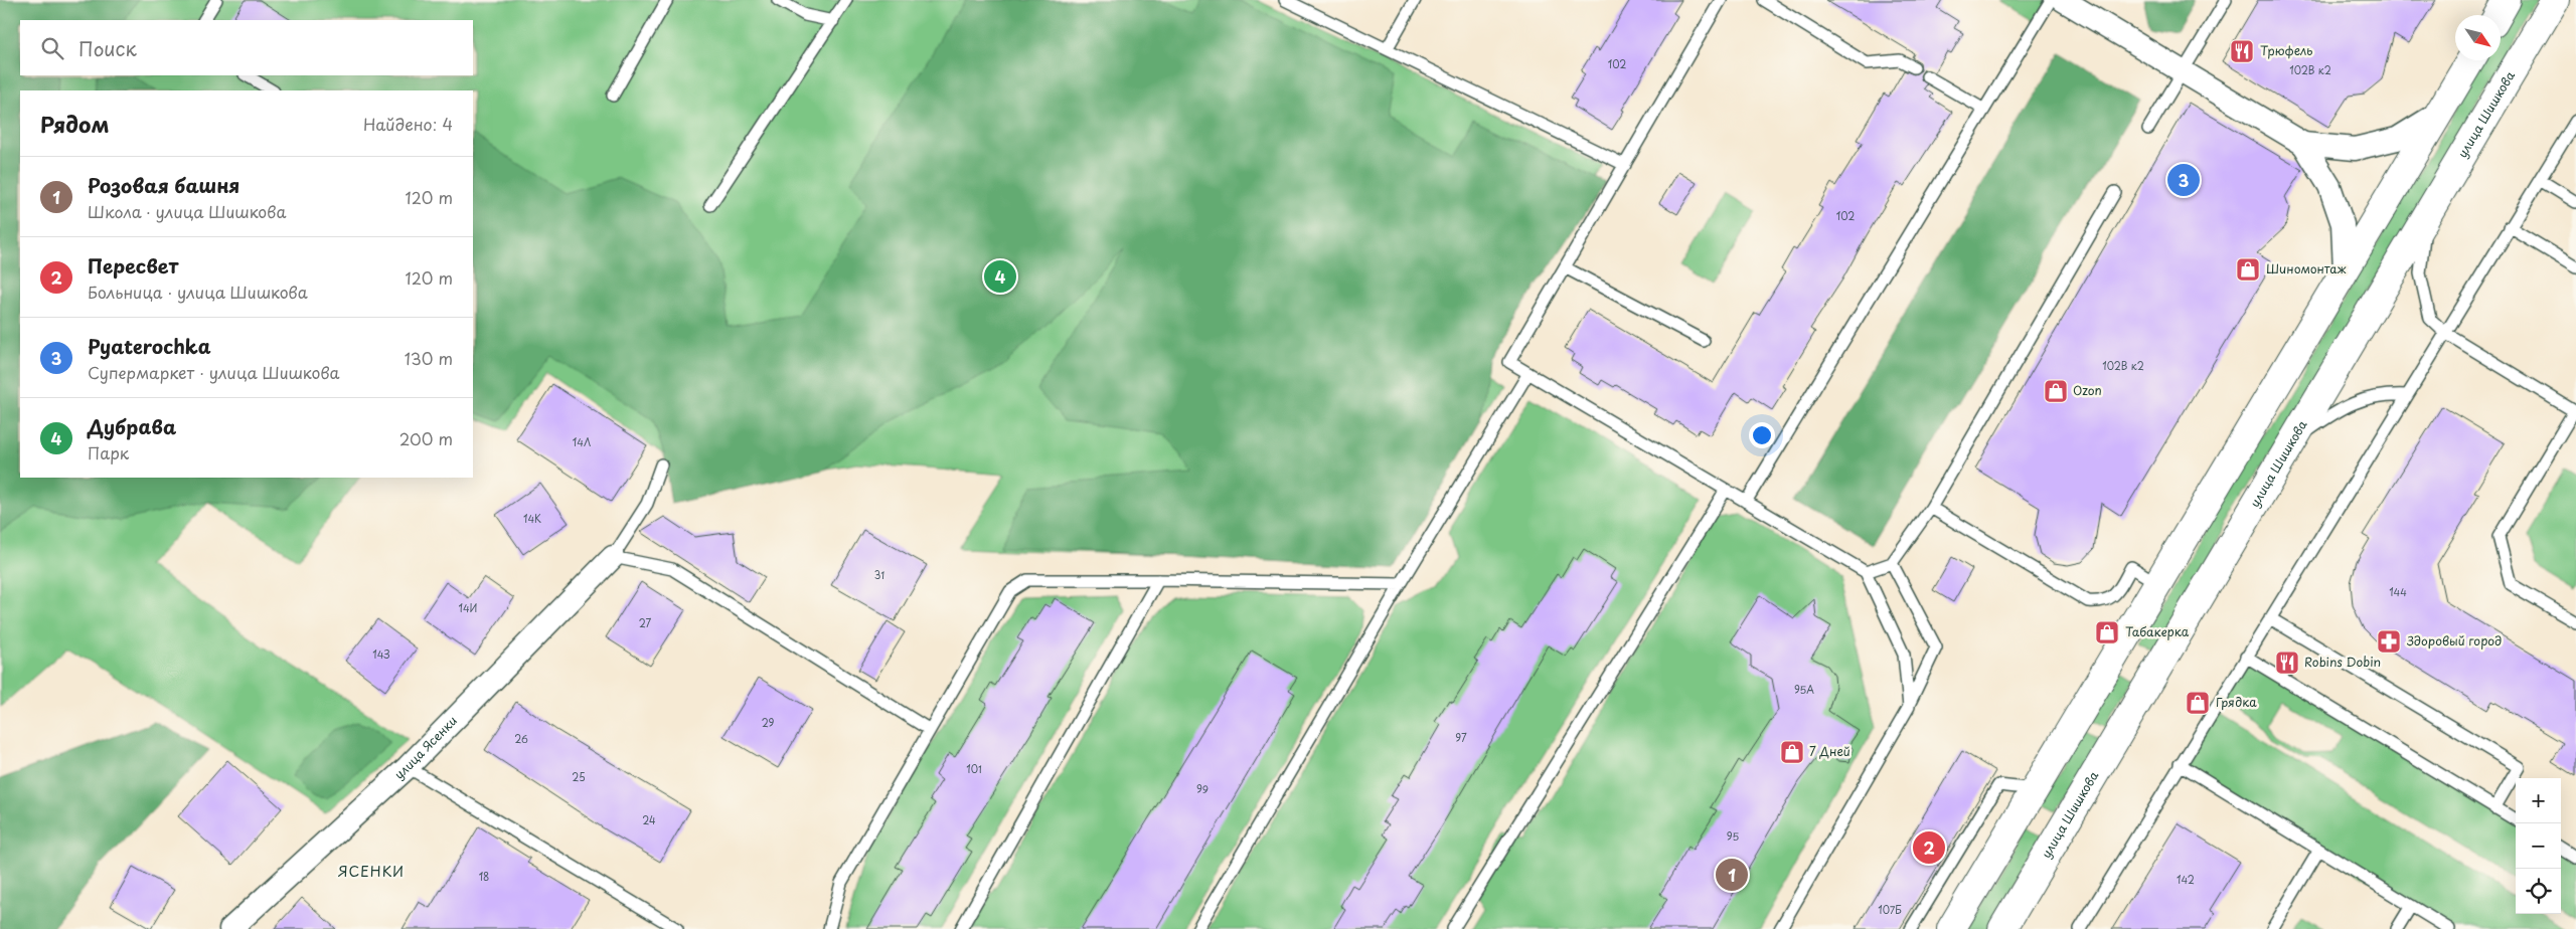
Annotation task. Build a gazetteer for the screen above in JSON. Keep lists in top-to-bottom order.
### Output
{
  "streets": {
    "main road": ["улица Шишкова"],
    "street": ["улица Ясенки"]
  },
  "districts": ["ЯСЕНКИ"],
  "places": {
    "restaurant": ["Трюфель", "Robins Dobin"],
    "shop": [
      "Шиномонтаж",
      "Ozon",
      "Табакерка",
      "Грядка",
      "7 Дней"
    ],
    "pharmacy": ["Здоровый город"]
  },
  "house_numbers": [
    "102",
    "102В к2",
    "102",
    "102В к2",
    "14Л",
    "14К",
    "31",
    "144",
    "14И",
    "27",
    "14З",
    "95А",
    "29",
    "97",
    "26",
    "101",
    "25",
    "99",
    "24",
    "95",
    "18",
    "142",
    "107Б"
  ],
  "north": "bottom right",
  "page": {
    "search": "Поиск",
    "heading": ["Рядом", "Найдено: 4"],
    "list": [
      {
        "mark": "1",
        "name": "Розовая башня",
        "note": "Школа · улица Шишкова",
        "value": "120 m"
      },
      {
        "mark": "2",
        "name": "Пересвет",
        "note": "Больница · улица Шишкова",
        "value": "120 m"
      },
      {
        "mark": "3",
        "name": "Pyaterochka",
        "note": "Супермаркет · улица Шишкова",
        "value": "130 m"
      },
      {
        "mark": "4",
        "name": "Дубрава",
        "note": "Парк",
        "value": "200 m"
      }
    ],
    "pins": [
      "3",
      "4",
      "2",
      "1"
    ],
    "map_buttons": ["+", "−"]
  }
}
